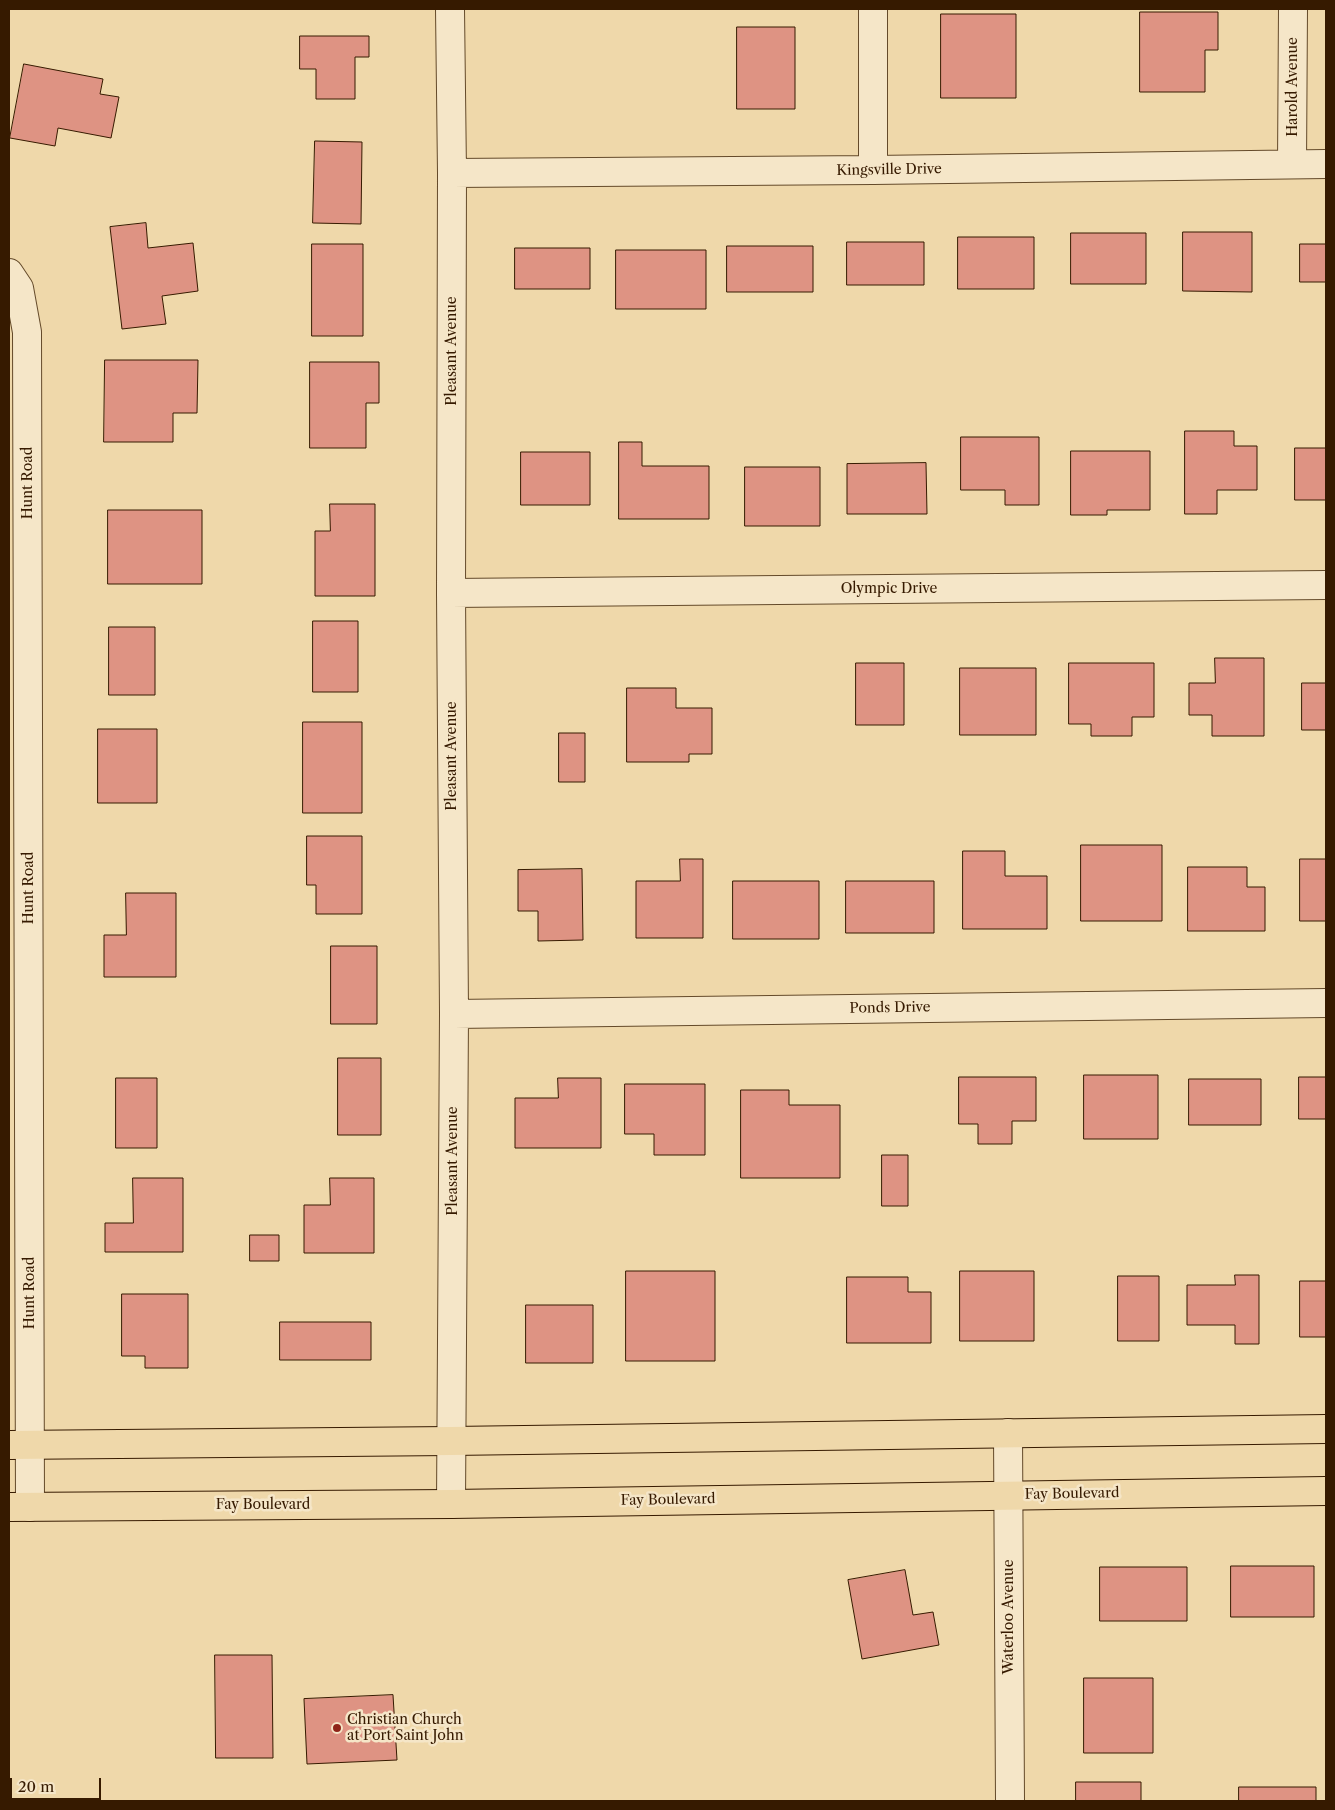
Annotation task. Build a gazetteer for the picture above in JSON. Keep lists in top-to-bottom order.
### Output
{
  "streets": {
    "main road": ["Fay Boulevard"],
    "street": [
      "Harold Avenue",
      "Kingsville Drive",
      "Pleasant Avenue",
      "Hunt Road",
      "Olympic Drive",
      "Ponds Drive",
      "Waterloo Avenue"
    ]
  },
  "crossings": [
    ["Harold Avenue", "Kingsville Drive"],
    ["Kingsville Drive", "Pleasant Avenue"],
    ["Pleasant Avenue", "Olympic Drive"],
    ["Pleasant Avenue", "Ponds Drive"],
    ["Pleasant Avenue", "Fay Boulevard"],
    ["Hunt Road", "Fay Boulevard"],
    ["Fay Boulevard", "Waterloo Avenue"]
  ],
  "places": ["Christian Church at Port Saint John"],
  "scale_bar": "20 m"
}
